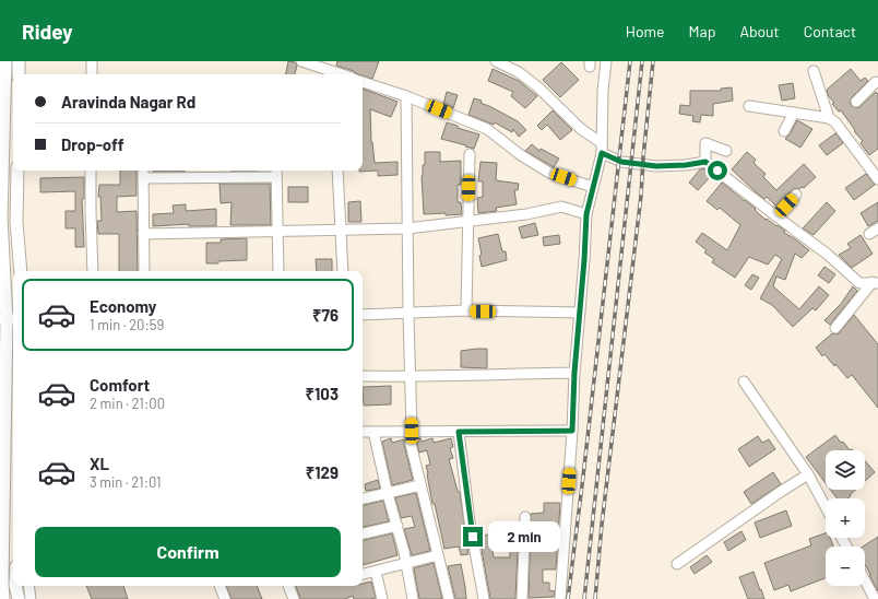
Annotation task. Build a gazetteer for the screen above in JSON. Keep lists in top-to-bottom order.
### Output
{
  "page": {
    "header": "Ridey",
    "nav": [
      "Home",
      "Map",
      "About",
      "Contact"
    ],
    "banner": ["Aravinda Nagar Rd", "Drop-off"],
    "list": [
      {
        "name": "Economy",
        "note": "1 min · 20:59",
        "value": "₹76"
      },
      {
        "name": "Comfort",
        "note": "2 min · 21:00",
        "value": "₹103"
      },
      {
        "name": "XL",
        "note": "3 min · 21:01",
        "value": "₹129"
      }
    ],
    "map_buttons": ["+", "−"],
    "buttons": "Confirm",
    "bubble": "2 min"
  }
}
